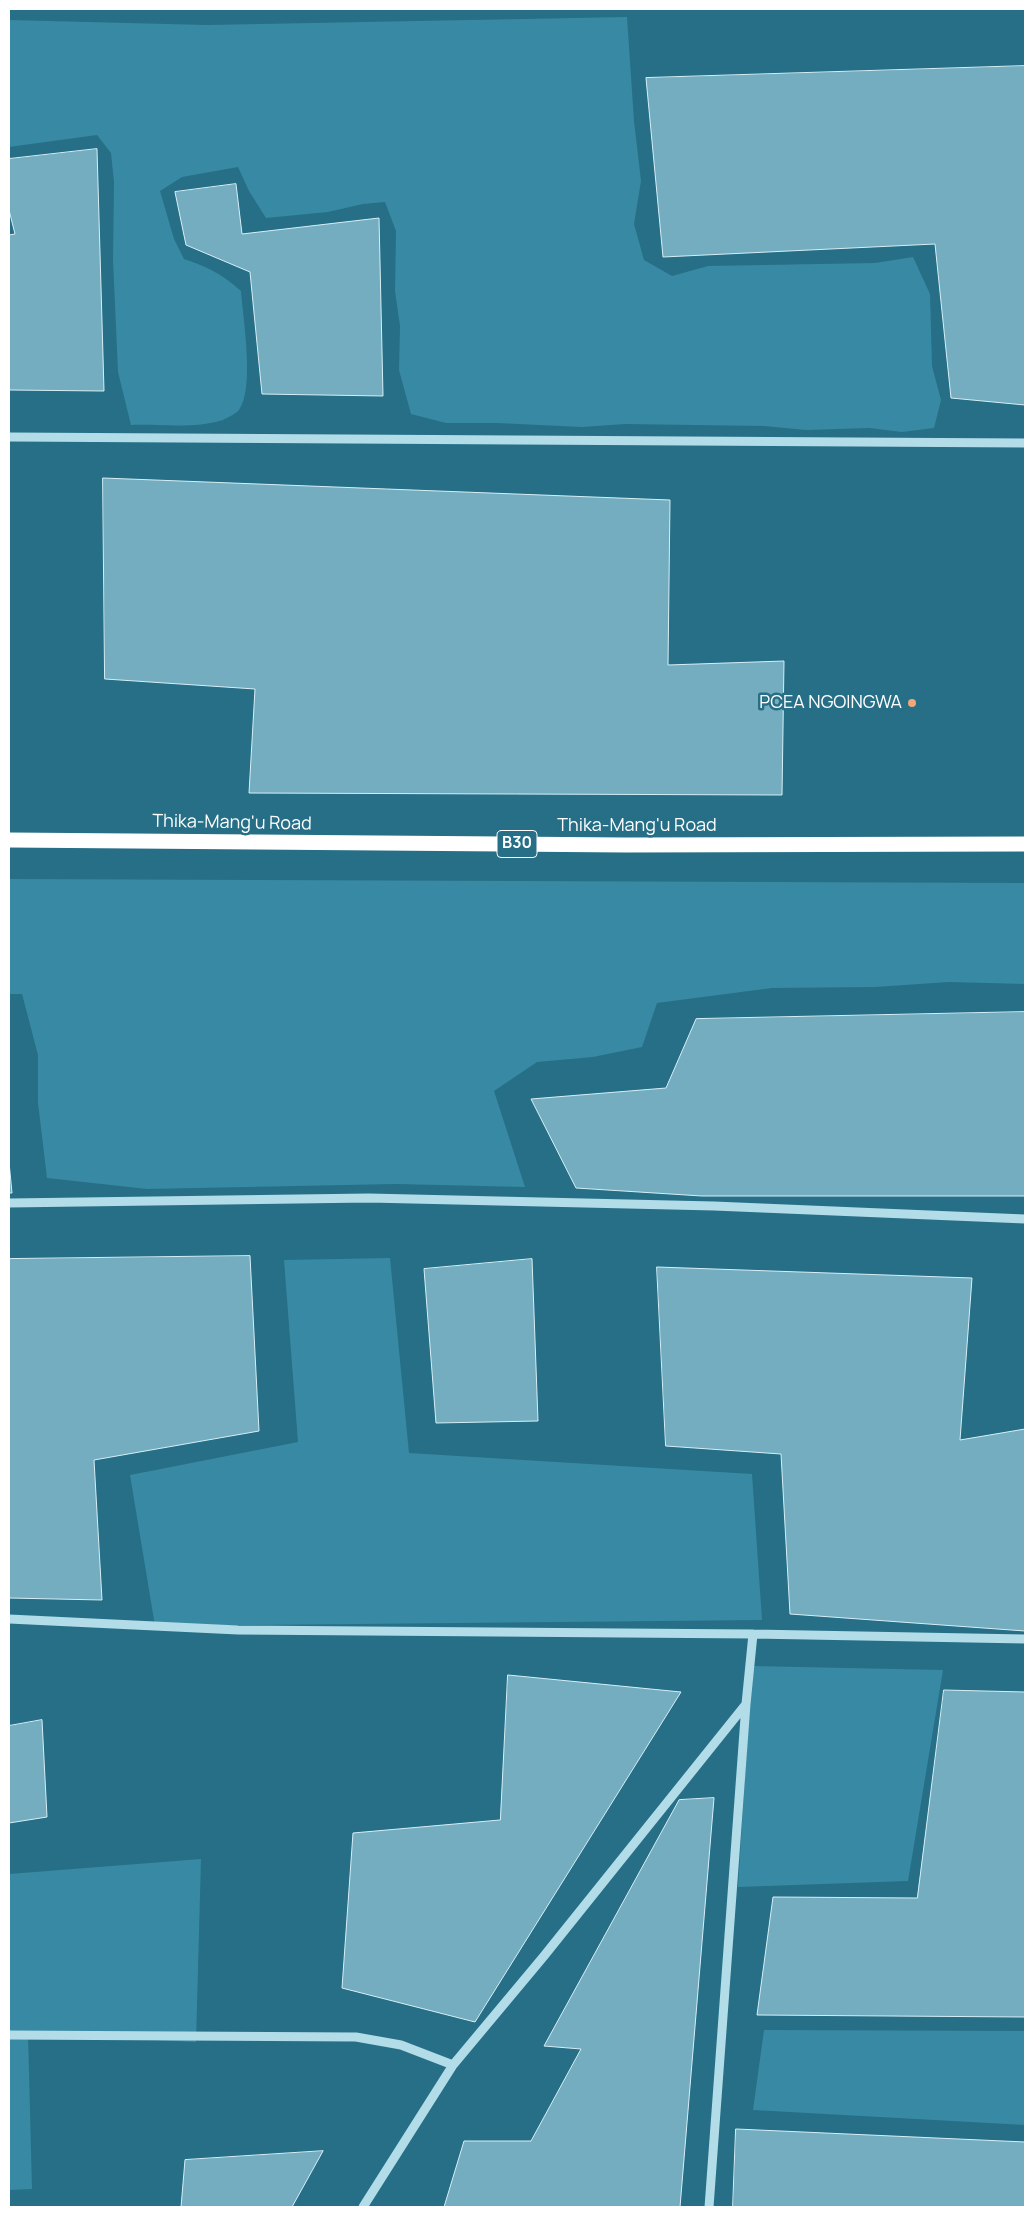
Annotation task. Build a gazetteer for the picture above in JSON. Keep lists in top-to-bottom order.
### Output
{
  "streets": {
    "highway": ["Thika-Mang'u Road", "B30"]
  },
  "places": ["PCEA NGOINGWA"]
}
